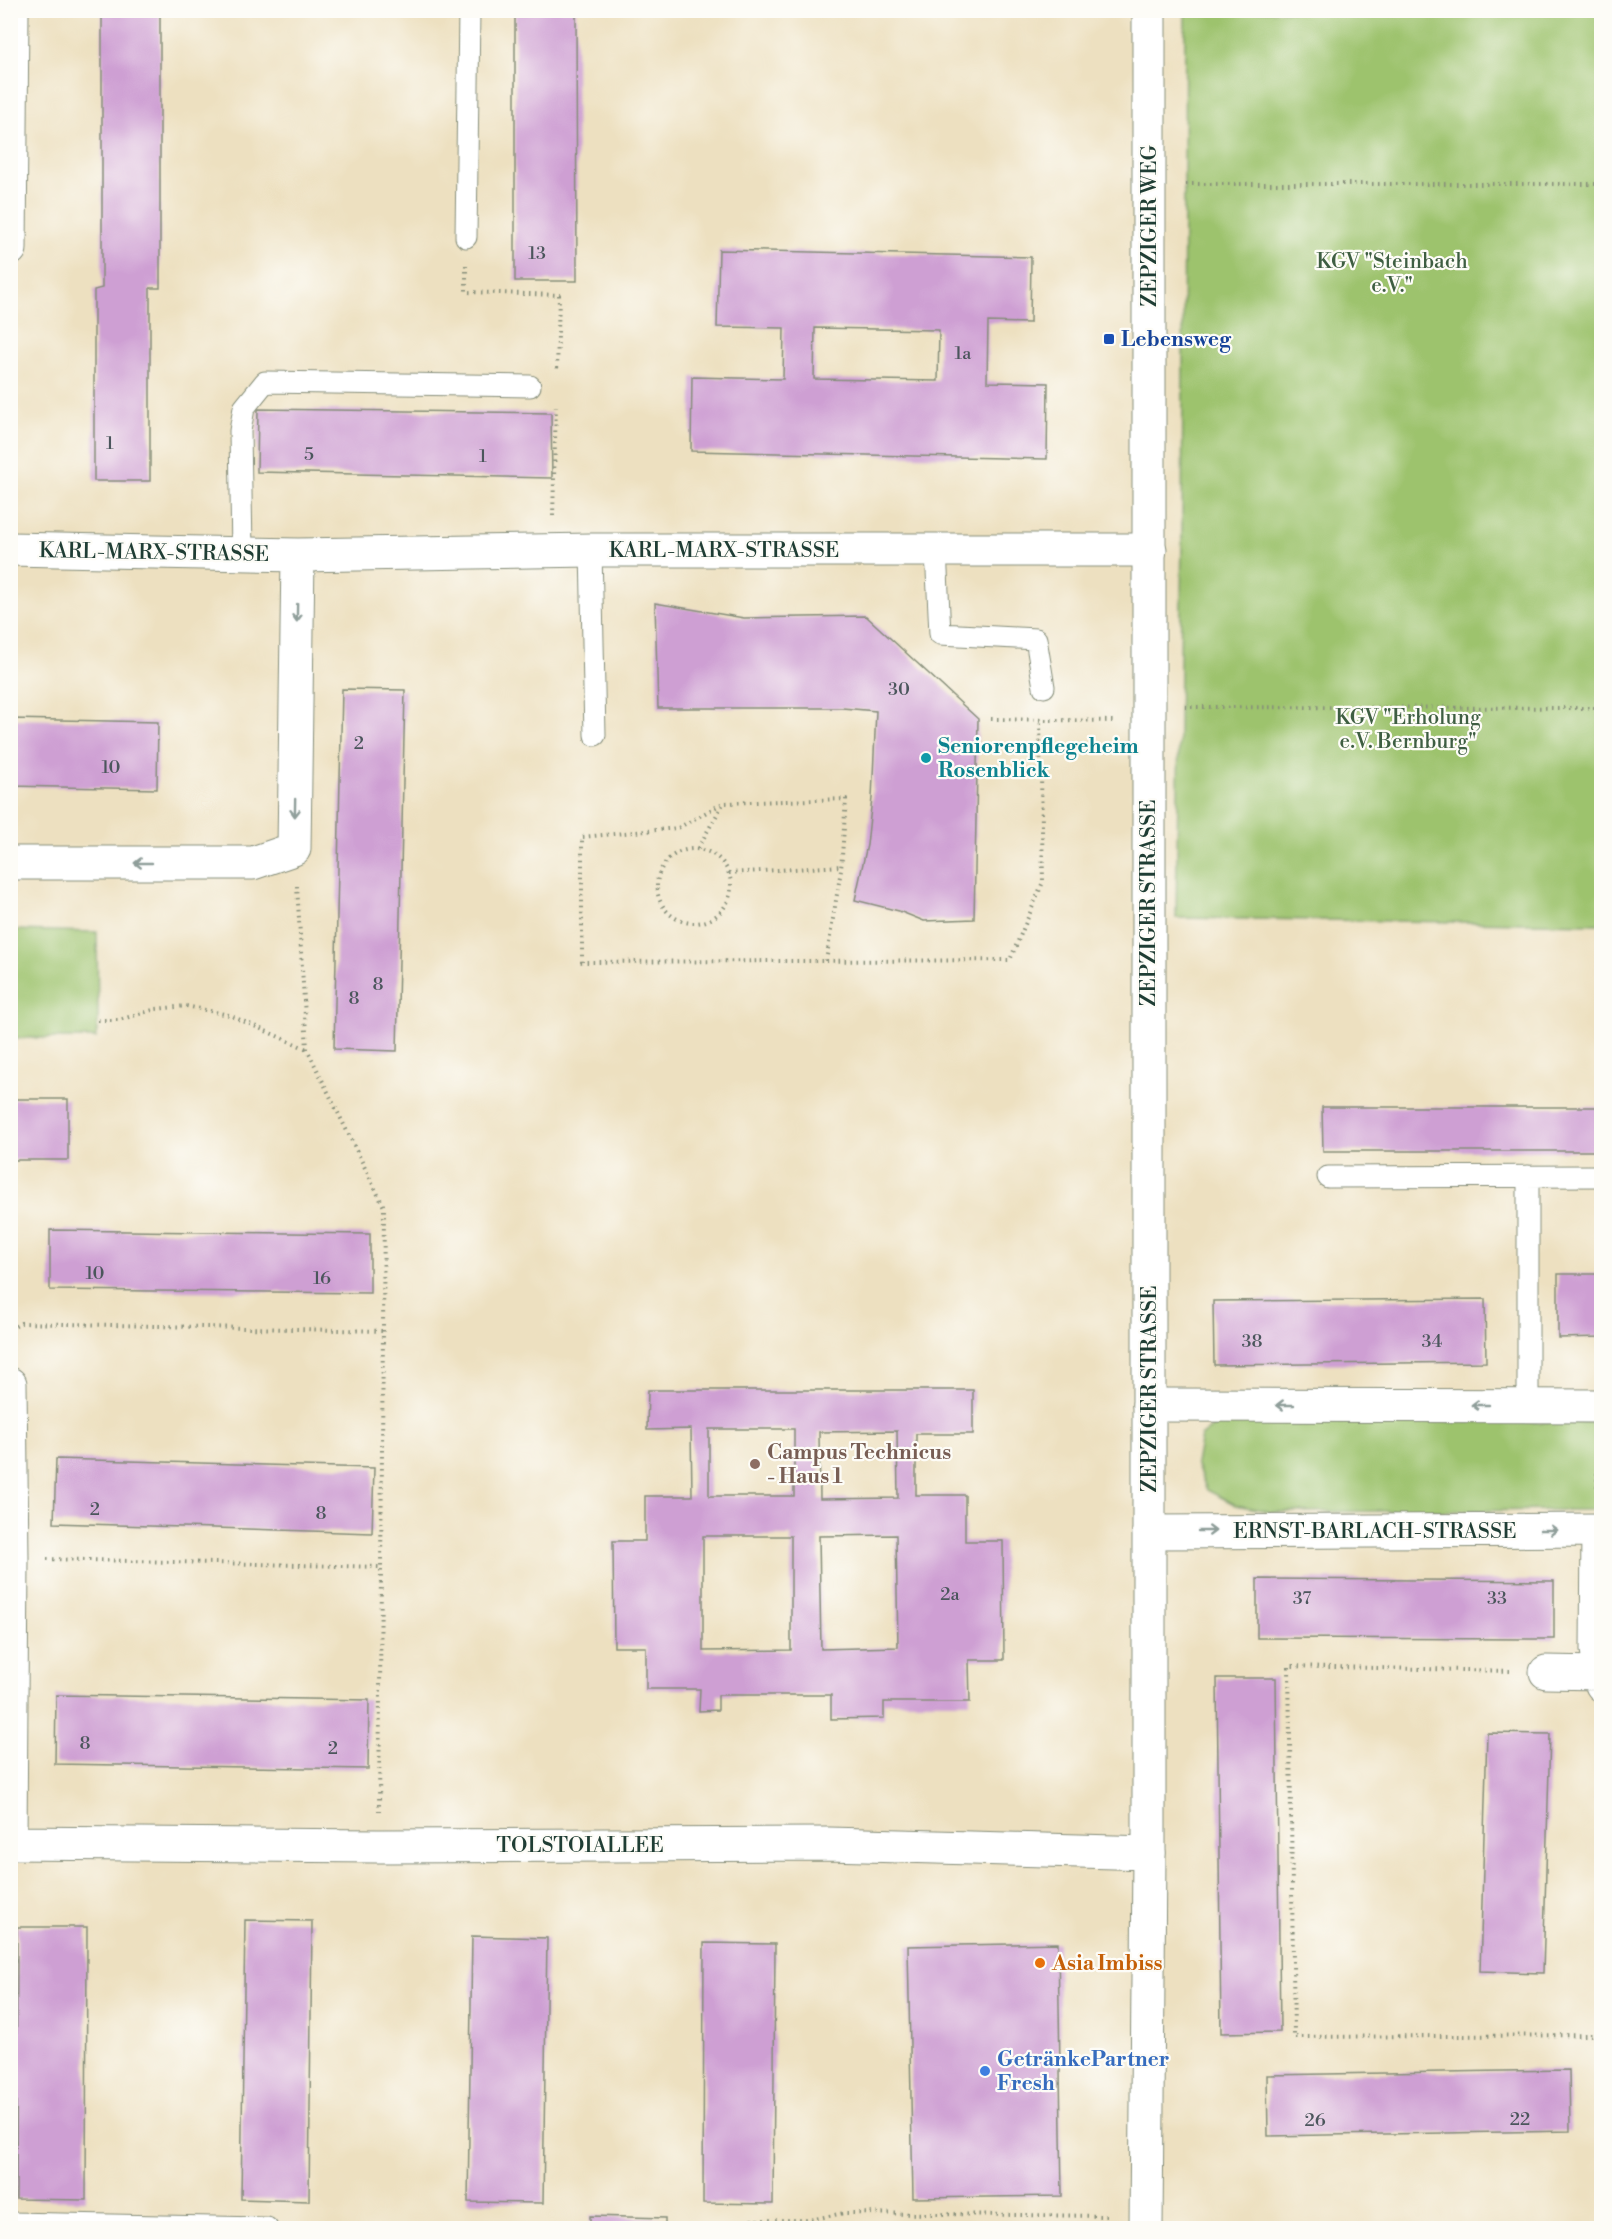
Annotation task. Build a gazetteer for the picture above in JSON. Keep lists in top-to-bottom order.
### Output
{
  "streets": {
    "street": [
      "ZEPZIGER WEG",
      "KARL-MARX-STRASSE",
      "ZEPZIGER STRASSE",
      "ERNST-BARLACH-STRASSE",
      "TOLSTOIALLEE"
    ]
  },
  "crossings": [
    ["ZEPZIGER WEG", "KARL-MARX-STRASSE"],
    ["ZEPZIGER WEG", "ZEPZIGER STRASSE"],
    ["KARL-MARX-STRASSE", "ZEPZIGER STRASSE"],
    ["ZEPZIGER STRASSE", "ERNST-BARLACH-STRASSE"],
    ["ZEPZIGER STRASSE", "TOLSTOIALLEE"]
  ],
  "parks": ["KGV \"Steinbach e.V.\"", "KGV \"Erholung e.V. Bernburg\""],
  "places": {
    "transit": ["Lebensweg"],
    "other": [
      "Seniorenpflegeheim Rosenblick",
      "Campus Technicus - Haus 1",
      "Asia Imbiss",
      "GetränkePartner Fresh"
    ]
  },
  "house_numbers": [
    "13",
    "1a",
    "1",
    "5",
    "1",
    "30",
    "2",
    "10",
    "8",
    "8",
    "10",
    "16",
    "38",
    "34",
    "2",
    "8",
    "2a",
    "37",
    "33",
    "8",
    "2",
    "22",
    "26"
  ]
}
